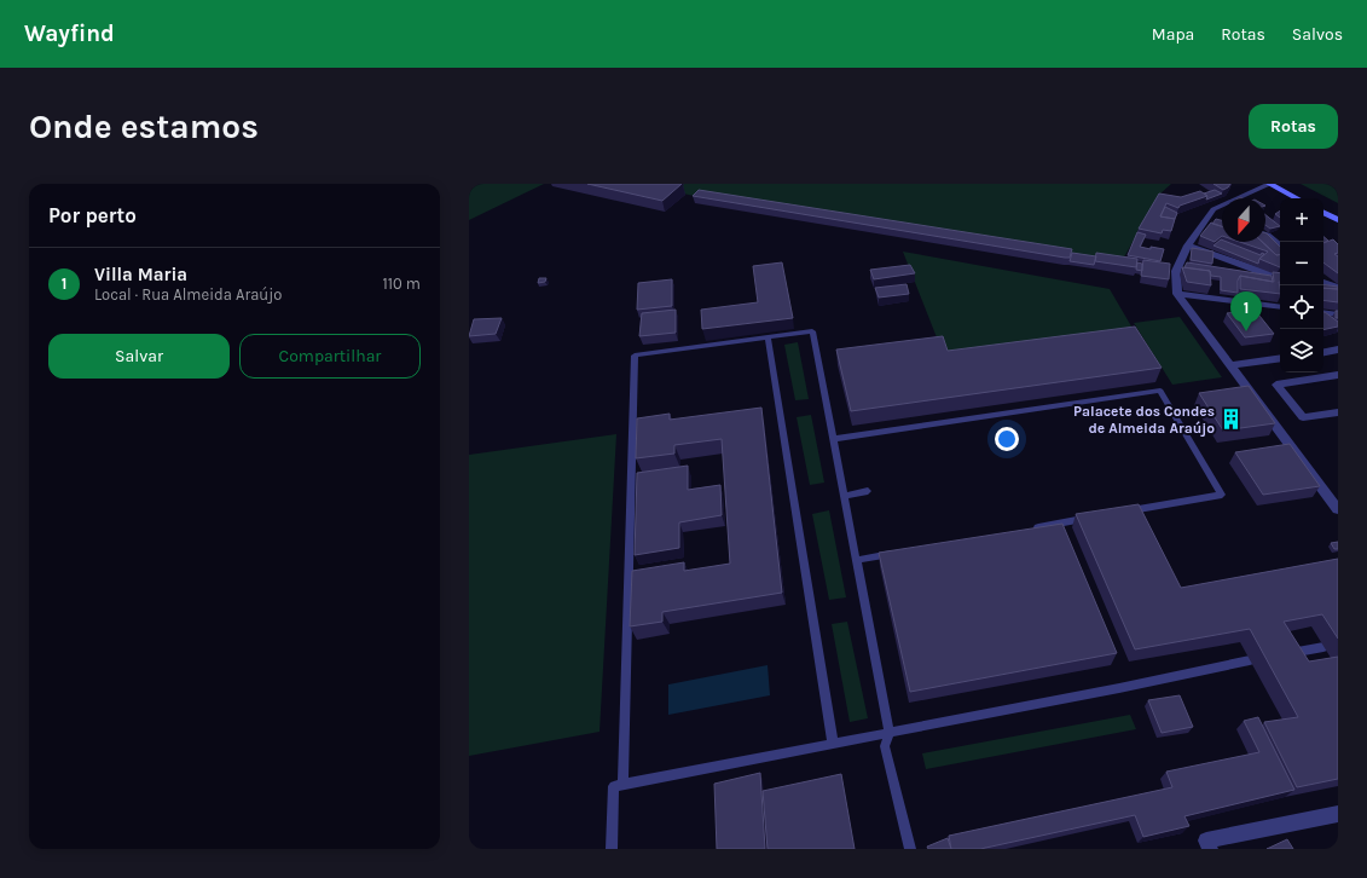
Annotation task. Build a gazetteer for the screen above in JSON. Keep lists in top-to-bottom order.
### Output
{
  "places": {
    "building": ["Palacete dos Condes de Almeida Araújo"]
  },
  "north": "bottom",
  "page": {
    "header": "Wayfind",
    "nav": ["Mapa", "Rotas", "Salvos"],
    "buttons": [
      "Rotas",
      ["Salvar", "Compartilhar"]
    ],
    "title": "Onde estamos",
    "heading": "Por perto",
    "map_buttons": ["+", "−"],
    "list": [
      {
        "mark": "1",
        "name": "Villa Maria",
        "note": "Local · Rua Almeida Araújo",
        "value": "110 m"
      }
    ],
    "pins": "1"
  }
}
